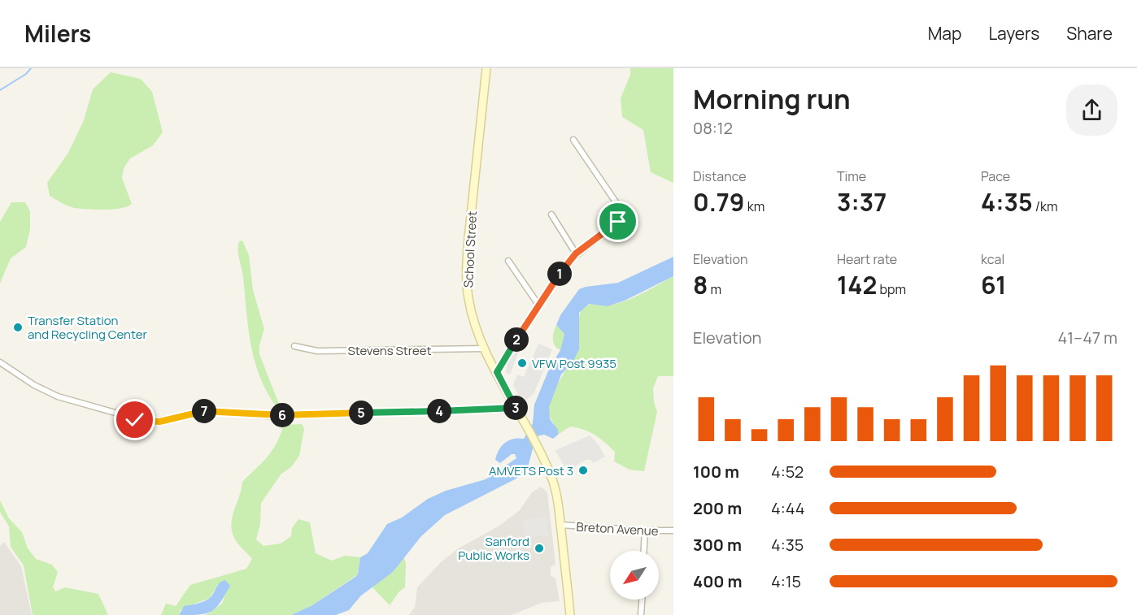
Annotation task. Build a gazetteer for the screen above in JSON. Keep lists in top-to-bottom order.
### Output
{
  "streets": {
    "street": ["School Street", "Stevens Street", "Breton Avenue"]
  },
  "crossings": [
    ["School Street", "Stevens Street"],
    ["School Street", "Breton Avenue"]
  ],
  "places": [
    "Transfer Station and Recycling Center",
    "VFW Post 9935",
    "AMVETS Post 3",
    "Sanford Public Works"
  ],
  "north": "bottom left",
  "page": {
    "header": "Milers",
    "nav": ["Map", "Layers", "Share"],
    "heading": ["Morning run", "08:12"],
    "stats": [
      ["Distance", "0.79 km"],
      ["Time", "3:37"],
      ["Pace", "4:35 /km"],
      ["Elevation", "8 m"],
      ["Heart rate", "142 bpm"],
      ["kcal", "61"]
    ],
    "pins": [
      "1",
      "2",
      "3",
      "4",
      "7",
      "5",
      "6"
    ],
    "chart": ["Elevation", "41–47 m"],
    "list": [
      {
        "name": "100 m",
        "note": "4:52"
      },
      {
        "name": "200 m",
        "note": "4:44"
      },
      {
        "name": "300 m",
        "note": "4:35"
      },
      {
        "name": "400 m",
        "note": "4:15"
      }
    ]
  }
}
